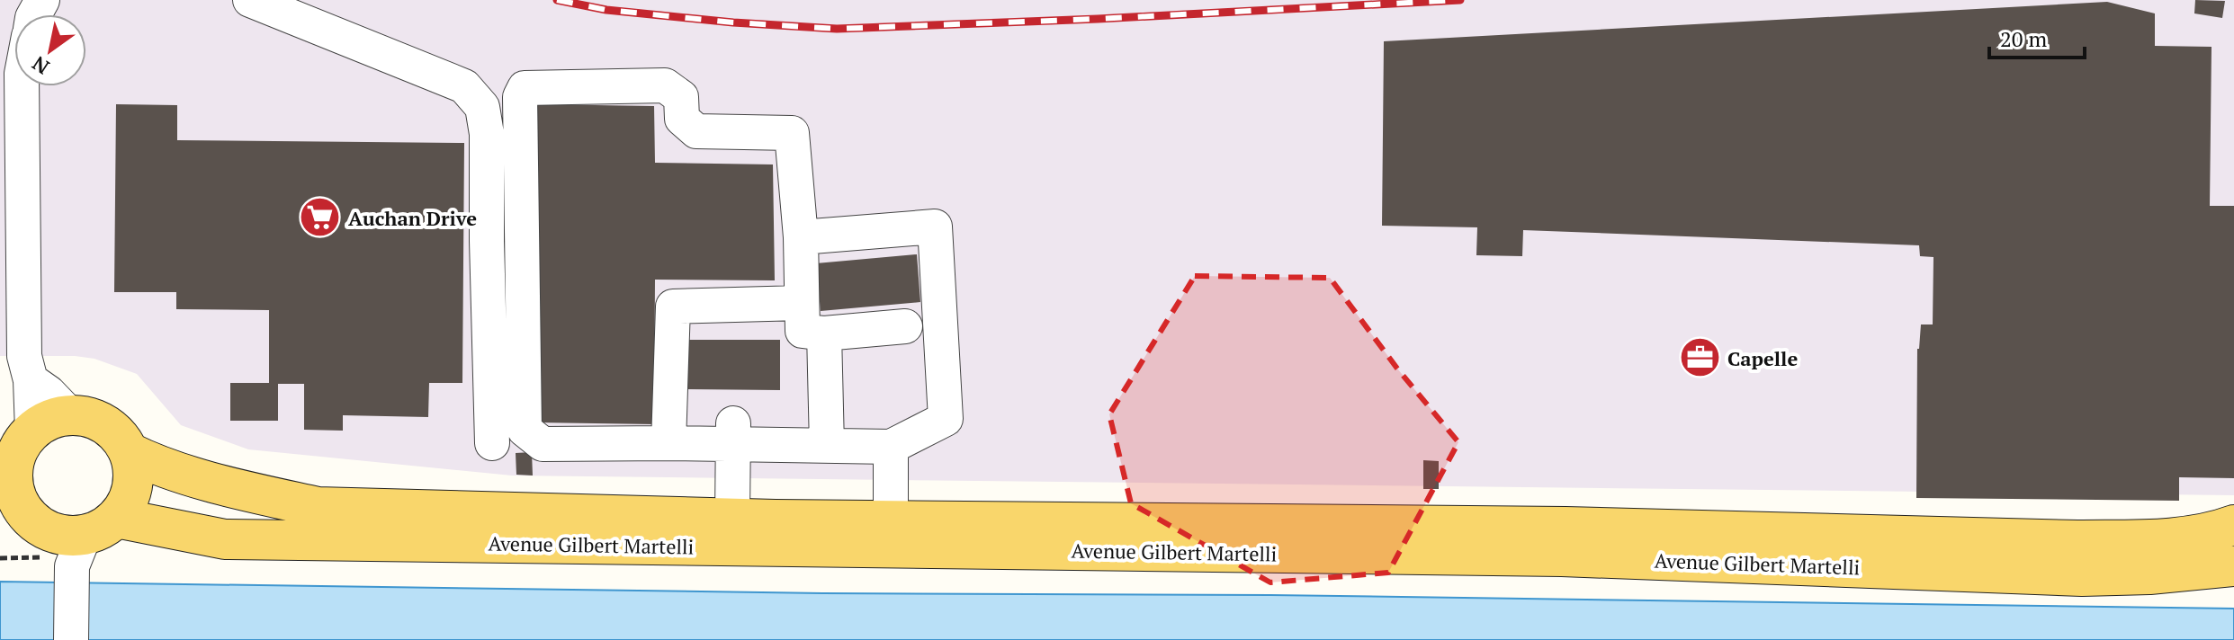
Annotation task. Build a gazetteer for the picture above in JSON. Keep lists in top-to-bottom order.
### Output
{
  "streets": {
    "main road": ["Avenue Gilbert Martelli"]
  },
  "places": {
    "supermarket": ["Auchan Drive"],
    "office": ["Capelle"]
  },
  "scale_bar": "20 m",
  "north": "bottom left"
}
